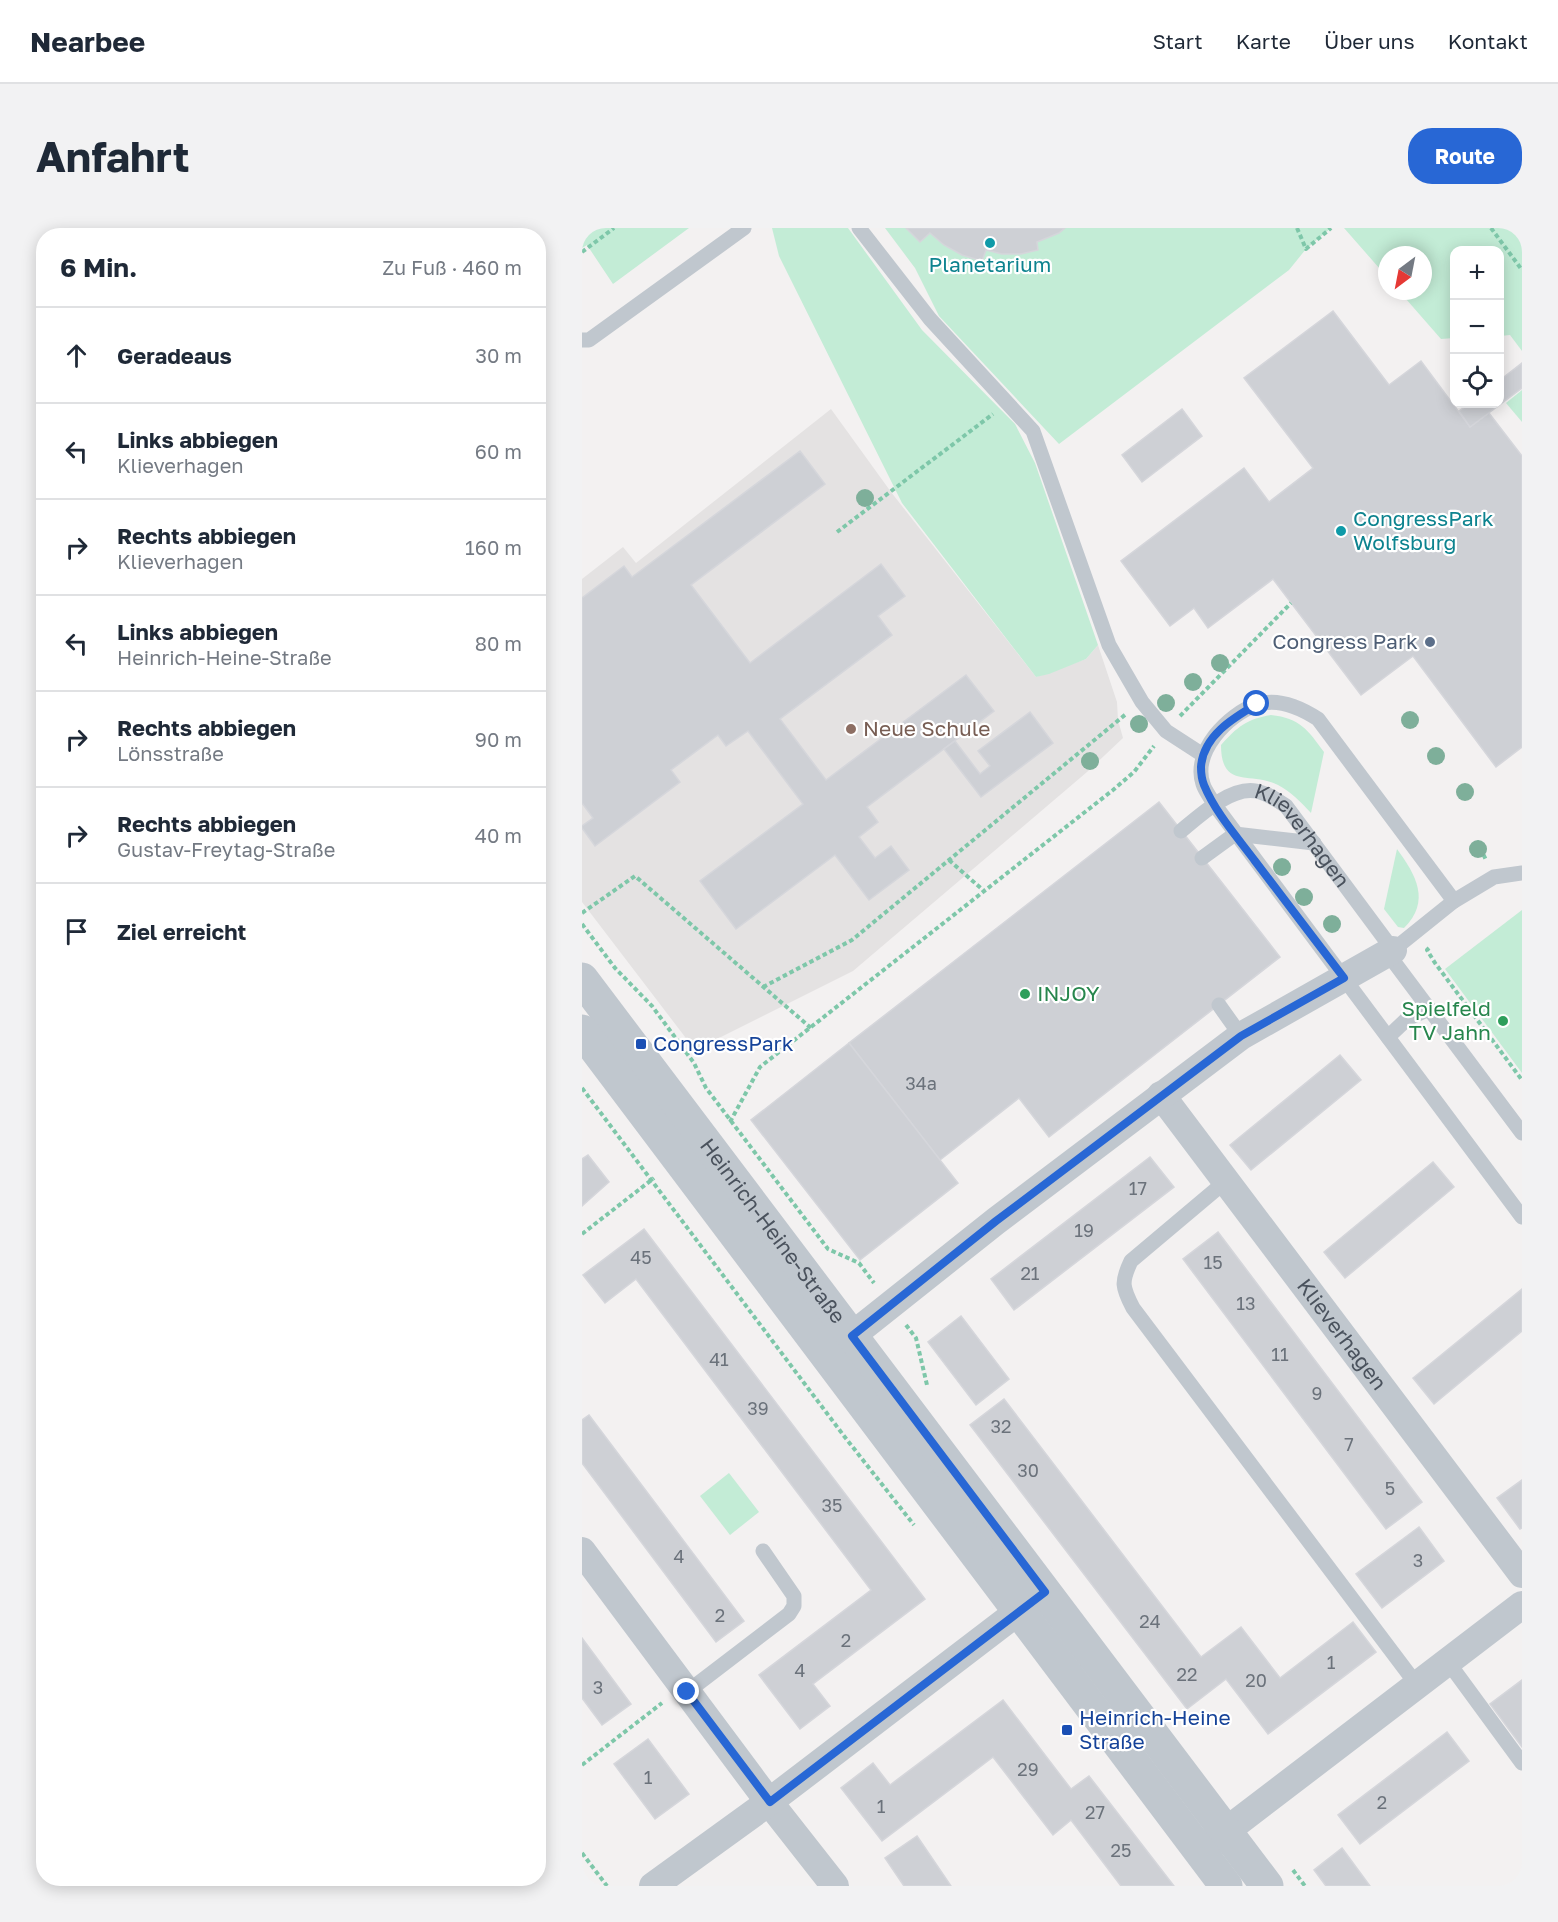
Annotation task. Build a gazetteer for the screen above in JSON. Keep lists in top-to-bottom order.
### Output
{
  "streets": {
    "street": ["Klieverhagen", "Heinrich-Heine-Straße"]
  },
  "places": {
    "other": [
      "Planetarium",
      "CongressPark Wolfsburg",
      "Congress Park",
      "Neue Schule",
      "INJOY",
      "Spielfeld TV Jahn"
    ],
    "transit": ["CongressPark", "Heinrich-Heine Straße"]
  },
  "house_numbers": [
    "34a",
    "17",
    "19",
    "45",
    "15",
    "21",
    "13",
    "11",
    "41",
    "9",
    "39",
    "32",
    "7",
    "30",
    "5",
    "35",
    "4",
    "3",
    "2",
    "24",
    "2",
    "1",
    "4",
    "22",
    "20",
    "3",
    "29",
    "1",
    "2",
    "1",
    "27",
    "25"
  ],
  "north": "bottom left",
  "page": {
    "header": "Nearbee",
    "nav": [
      "Start",
      "Karte",
      "Über uns",
      "Kontakt"
    ],
    "buttons": "Route",
    "title": "Anfahrt",
    "heading": ["6 Min.", "Zu Fuß · 460 m"],
    "map_buttons": ["+", "−"],
    "list": [
      ["Geradeaus", "30 m"],
      ["Links abbiegen", "Klieverhagen", "60 m"],
      ["Rechts abbiegen", "Klieverhagen", "160 m"],
      ["Links abbiegen", "Heinrich-Heine-Straße", "80 m"],
      ["Rechts abbiegen", "Lönsstraße", "90 m"],
      ["Rechts abbiegen", "Gustav-Freytag-Straße", "40 m"],
      "Ziel erreicht"
    ]
  }
}
